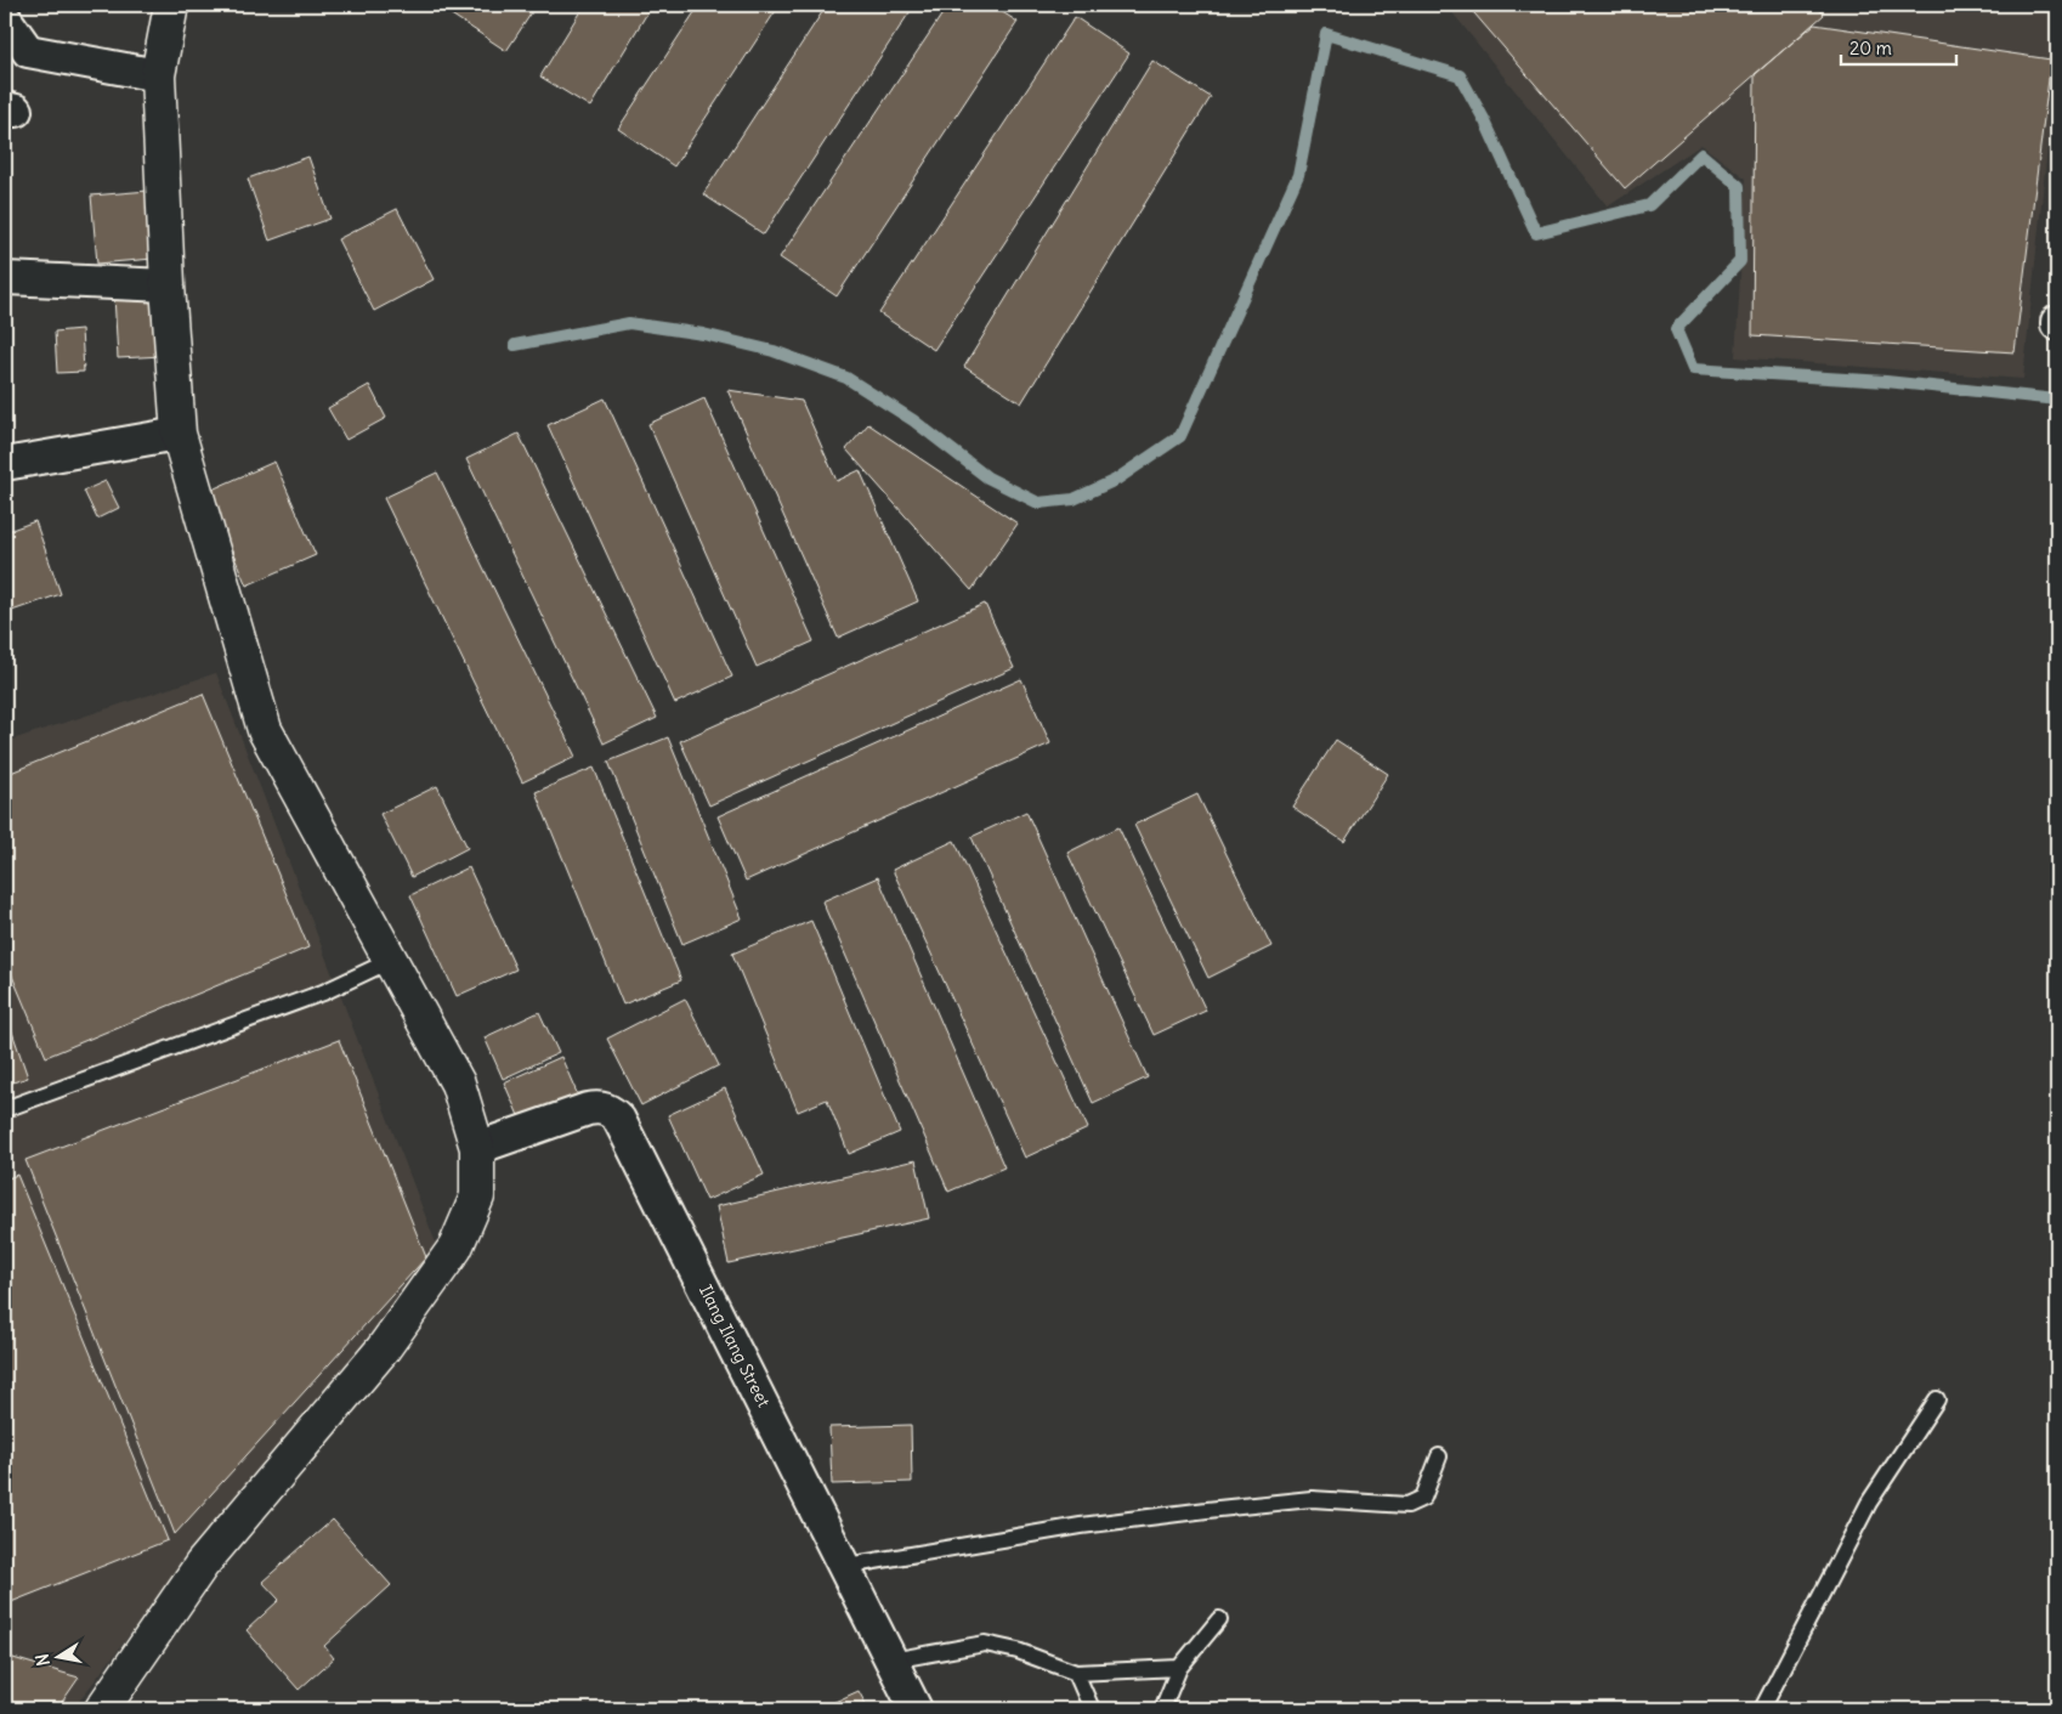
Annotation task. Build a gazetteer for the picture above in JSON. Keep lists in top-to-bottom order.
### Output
{
  "streets": {
    "street": ["Ilang Ilang Street"]
  },
  "scale_bar": "20 m",
  "north": "left"
}
